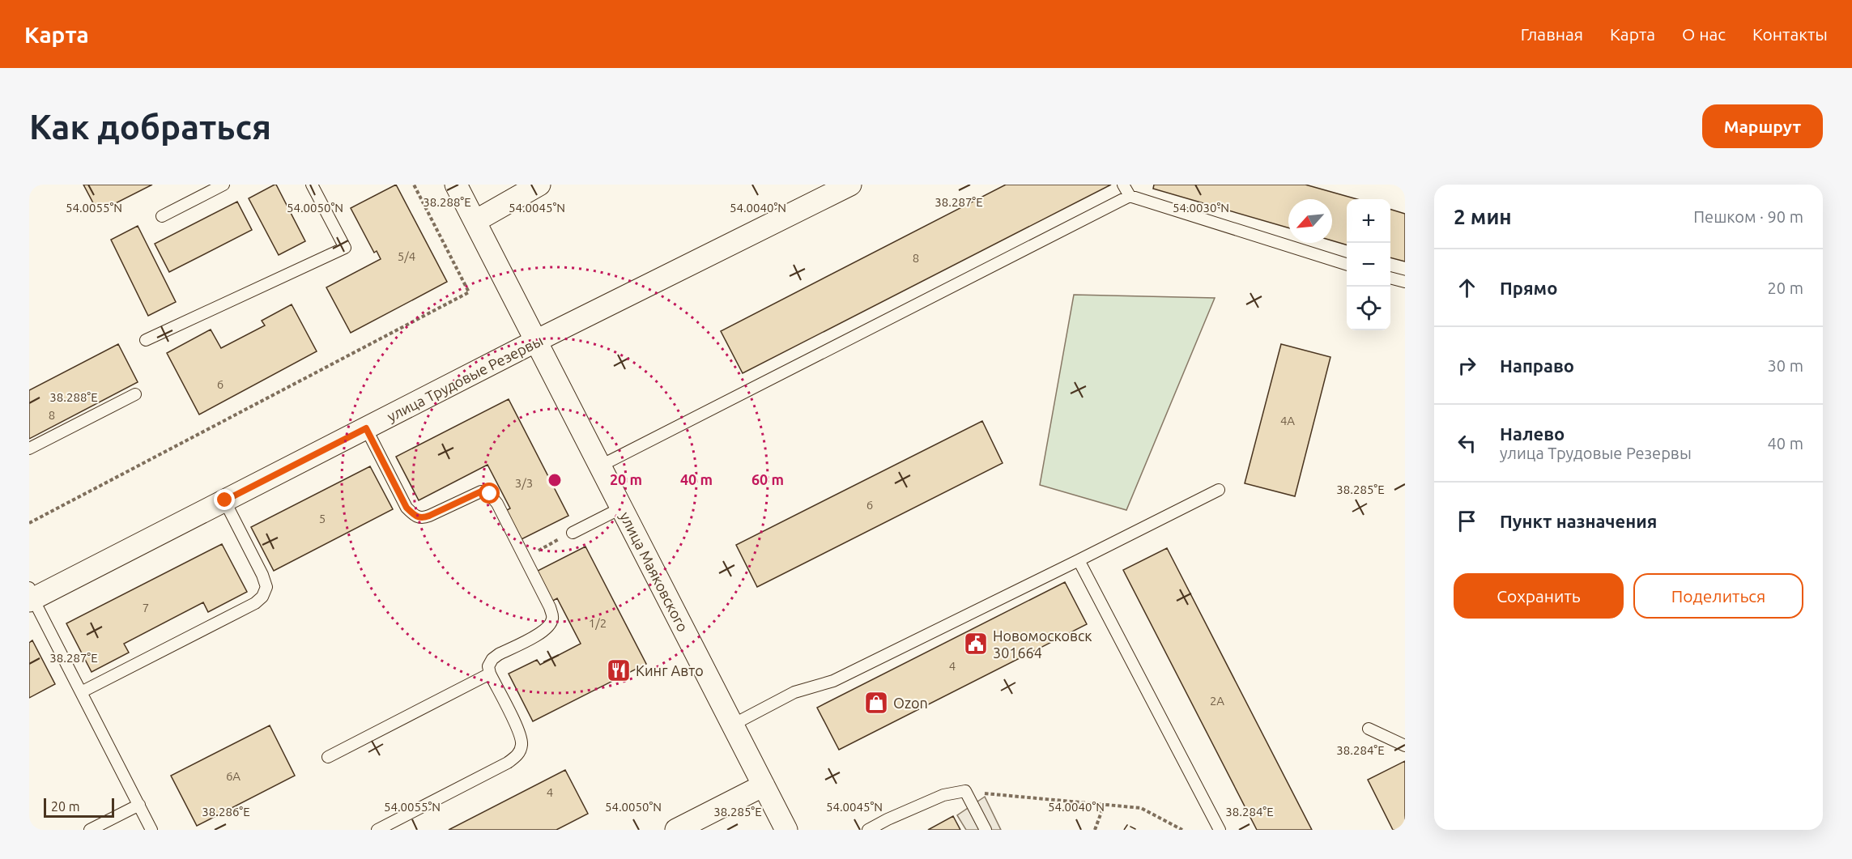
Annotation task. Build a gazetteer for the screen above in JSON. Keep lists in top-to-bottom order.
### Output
{
  "streets": {
    "street": ["улица Трудовые Резервы", "улица Маяковского"]
  },
  "crossings": [
    ["улица Трудовые Резервы", "улица Маяковского"]
  ],
  "places": {
    "public building": ["Новомосковск 301664"],
    "restaurant": ["Кинг Авто"],
    "shop": ["Ozon"]
  },
  "house_numbers": [
    "5/4",
    "8",
    "6",
    "8",
    "4А",
    "3/3",
    "6",
    "5",
    "7",
    "1/2",
    "4",
    "2А",
    "6А",
    "4"
  ],
  "scale_bar": "20 m",
  "north": "bottom left",
  "page": {
    "header": "Карта",
    "nav": [
      "Главная",
      "Карта",
      "О нас",
      "Контакты"
    ],
    "buttons": [
      "Маршрут",
      ["Сохранить", "Поделиться"]
    ],
    "title": "Как добраться",
    "heading": ["2 мин", "Пешком · 90 m"],
    "map_buttons": ["+", "−"],
    "list": [
      ["Прямо", "20 m"],
      ["Направо", "30 m"],
      ["Налево", "улица Трудовые Резервы", "40 m"],
      "Пункт назначения"
    ],
    "scale": "20 m"
  },
  "coordinates": [
    "38.288°E",
    "38.287°E",
    "54.0055°N",
    "54.0050°N",
    "54.0045°N",
    "54.0040°N",
    "54.0030°N",
    "38.285°E",
    "38.284°E",
    "38.286°E"
  ],
  "rings": ["20 m", "40 m", "60 m"]
}
